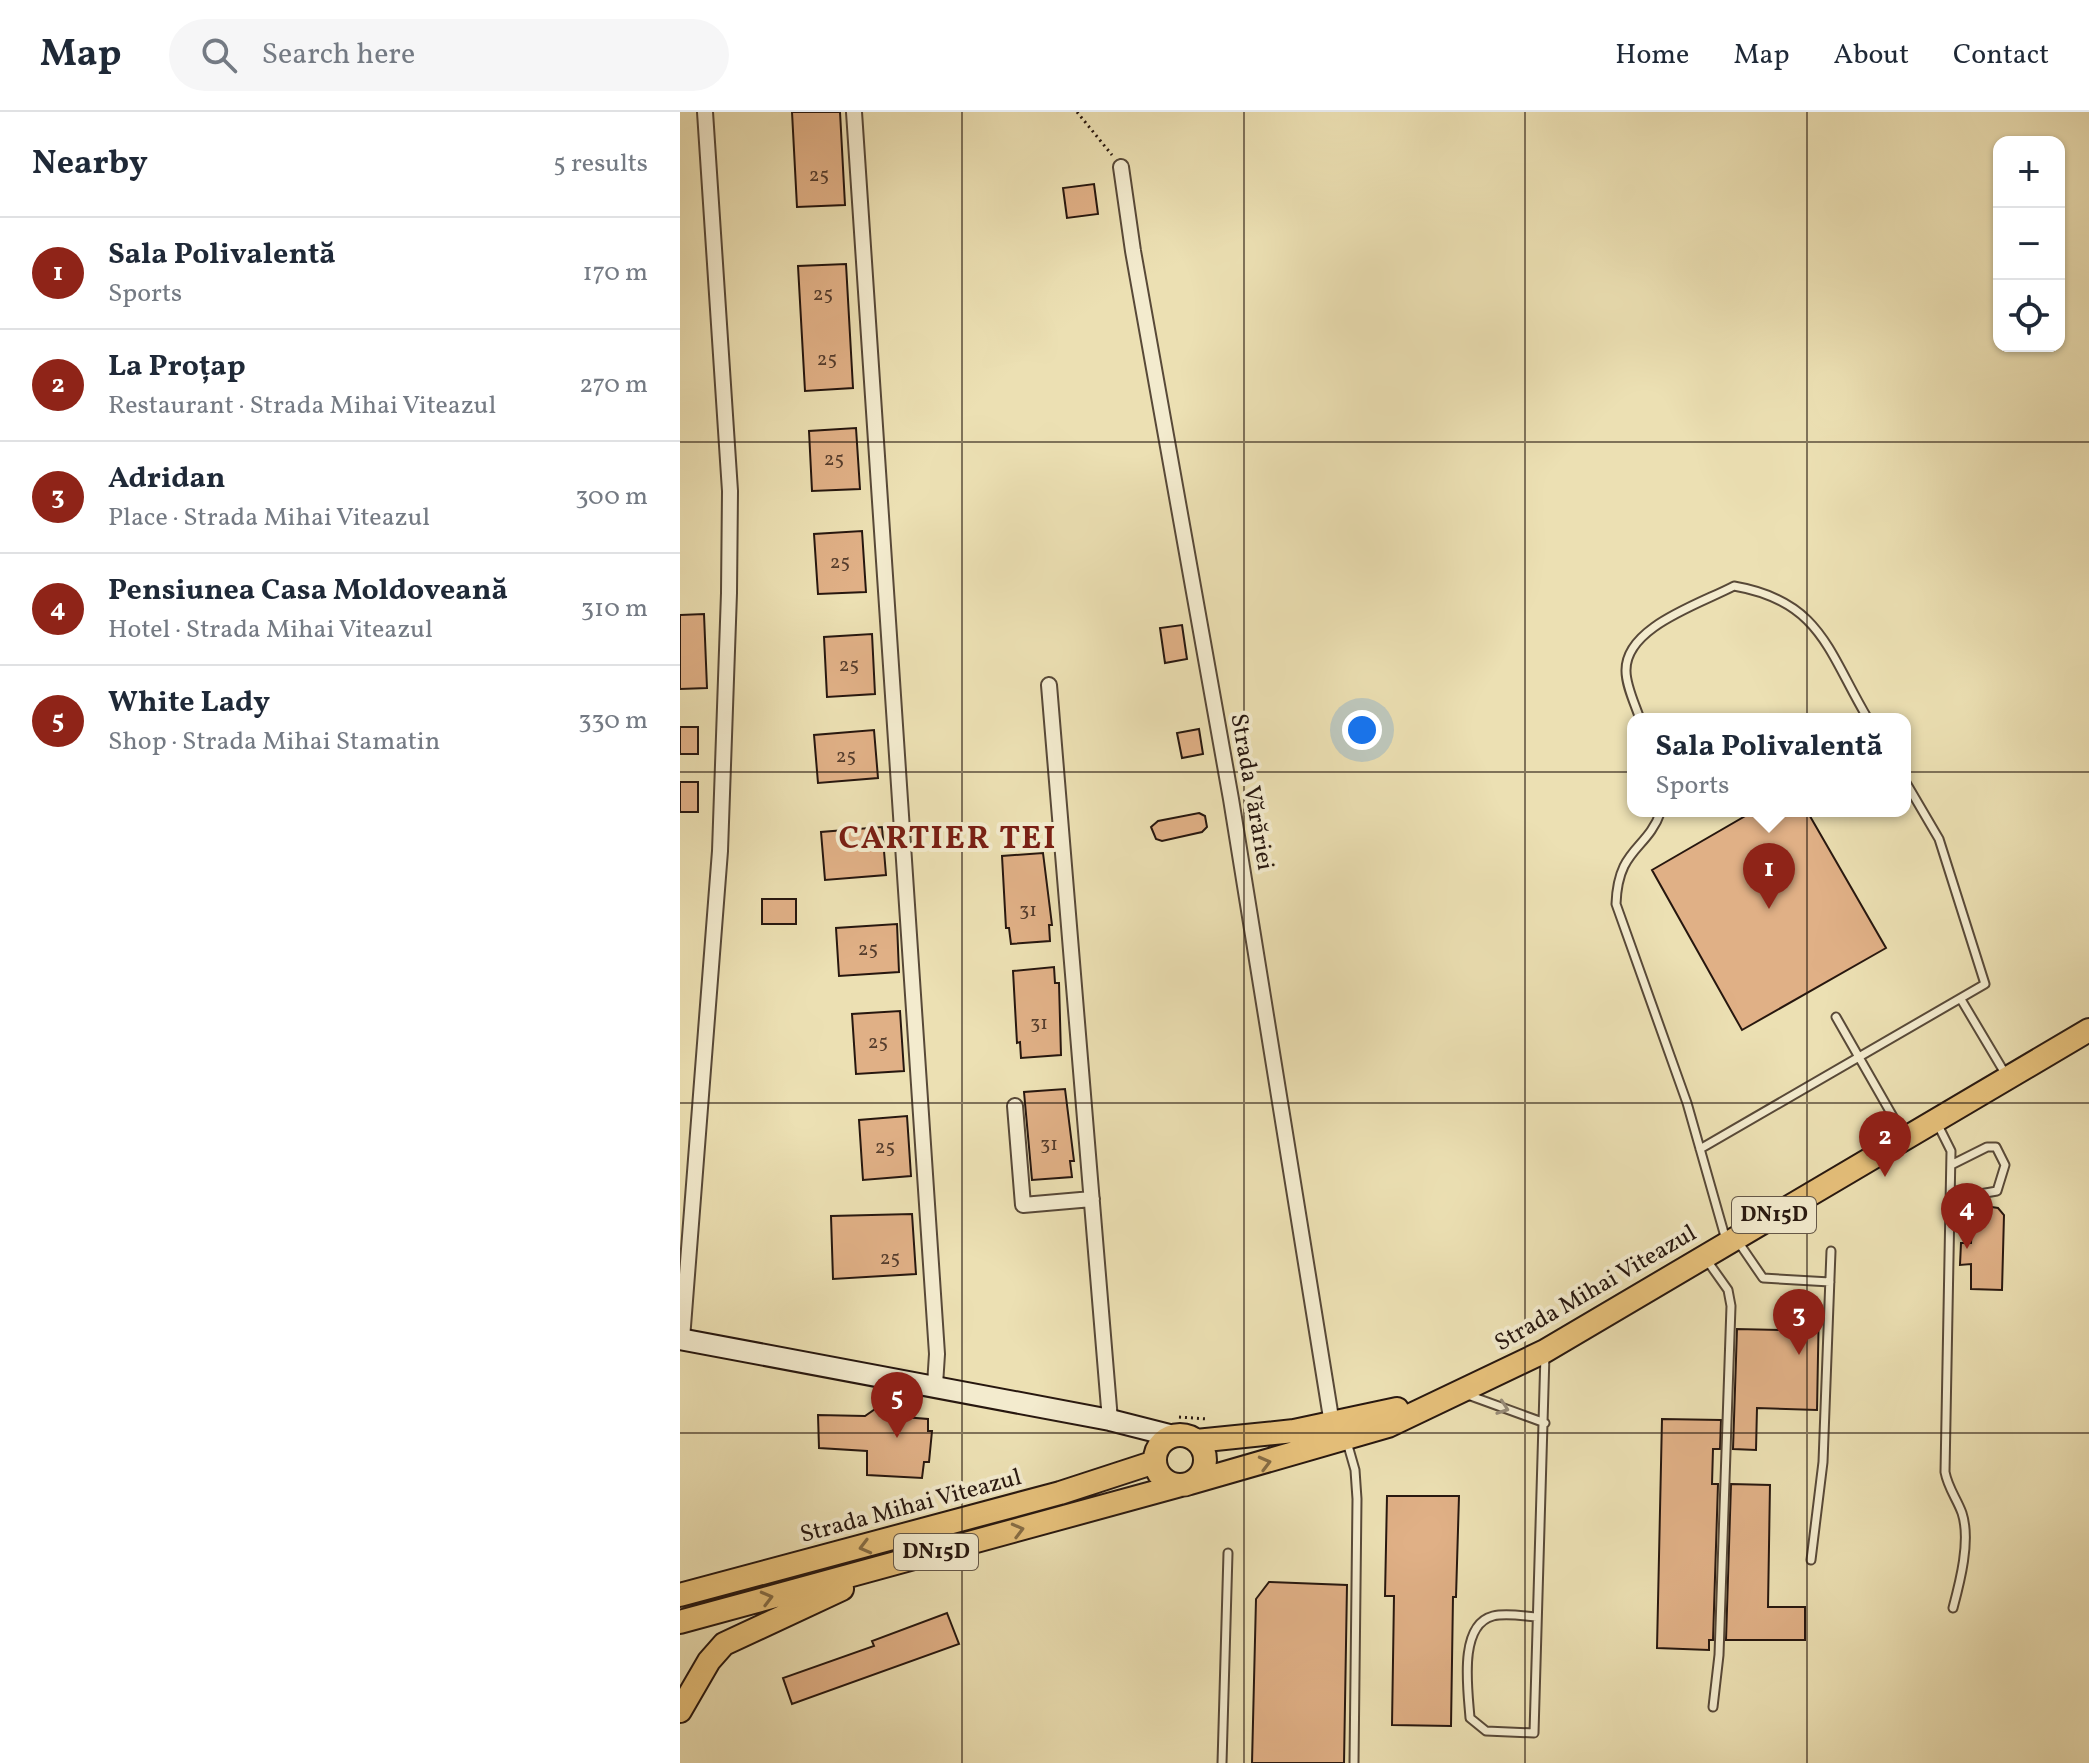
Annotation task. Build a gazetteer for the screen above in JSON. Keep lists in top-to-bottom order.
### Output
{
  "streets": {
    "main road": ["DN15D", "Strada Mihai Viteazul"],
    "street": ["Strada Vărăriei"]
  },
  "crossings": [
    ["Strada Vărăriei", "Strada Mihai Viteazul"]
  ],
  "districts": ["CARTIER TEI"],
  "house_numbers": [
    "25",
    "25",
    "25",
    "25",
    "25",
    "25",
    "25",
    "31",
    "25",
    "31",
    "25",
    "31",
    "25",
    "25"
  ],
  "page": {
    "header": "Map",
    "search": "Search here",
    "nav": [
      "Home",
      "Map",
      "About",
      "Contact"
    ],
    "heading": ["Nearby", "5 results"],
    "map_buttons": ["+", "−"],
    "list": [
      {
        "mark": "1",
        "name": "Sala Polivalentă",
        "note": "Sports",
        "value": "170 m"
      },
      {
        "mark": "2",
        "name": "La Proțap",
        "note": "Restaurant · Strada Mihai Viteazul",
        "value": "270 m"
      },
      {
        "mark": "3",
        "name": "Adridan",
        "note": "Place · Strada Mihai Viteazul",
        "value": "300 m"
      },
      {
        "mark": "4",
        "name": "Pensiunea Casa Moldoveană",
        "note": "Hotel · Strada Mihai Viteazul",
        "value": "310 m"
      },
      {
        "mark": "5",
        "name": "White Lady",
        "note": "Shop · Strada Mihai Stamatin",
        "value": "330 m"
      }
    ],
    "popup": ["Sala Polivalentă", "Sports"],
    "pins": [
      "1",
      "2",
      "4",
      "3",
      "5"
    ]
  }
}
